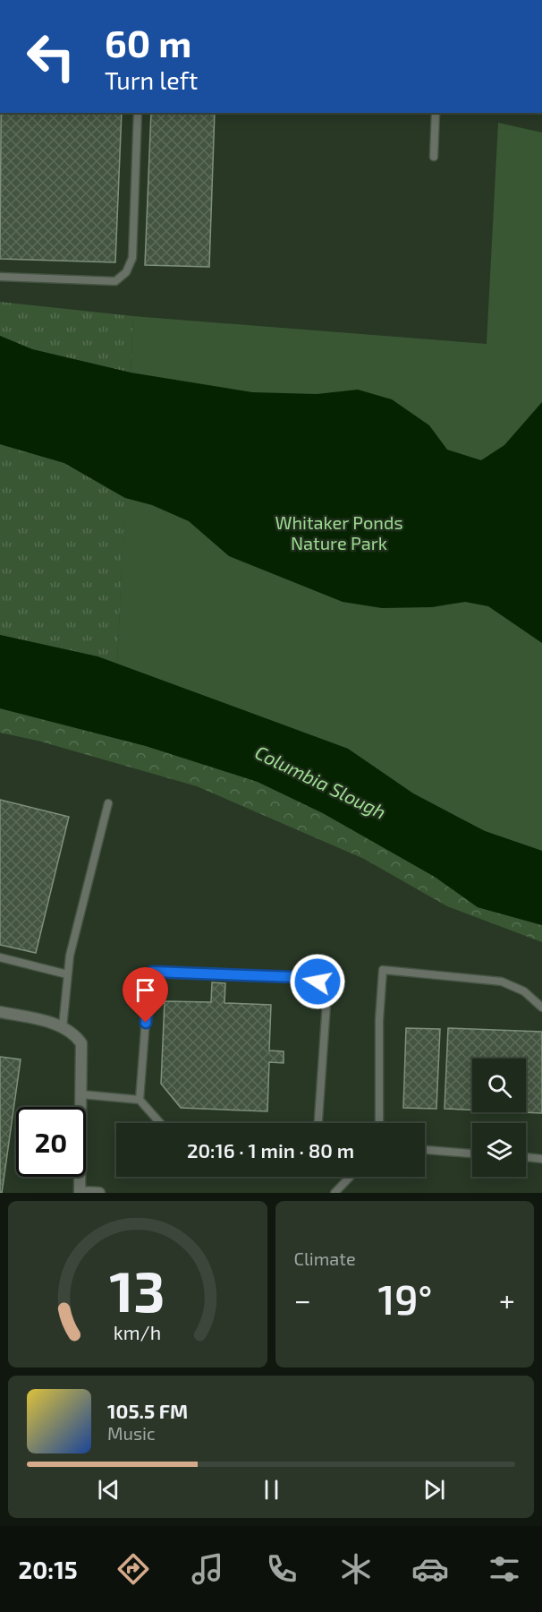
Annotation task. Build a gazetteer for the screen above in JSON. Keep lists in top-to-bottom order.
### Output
{
  "water": ["Columbia Slough"],
  "parks": ["Whitaker Ponds Nature Park"],
  "page": {
    "turn": ["60 m", "Turn left"],
    "limit": "20",
    "trip": "20:16 · 1 min · 80 m",
    "tile": "Climate",
    "heat": ["−", "19°", "+"],
    "song": ["105.5 FM", "Music"],
    "tabs": "20:15",
    "gauge": ["13", "km/h"]
  }
}
